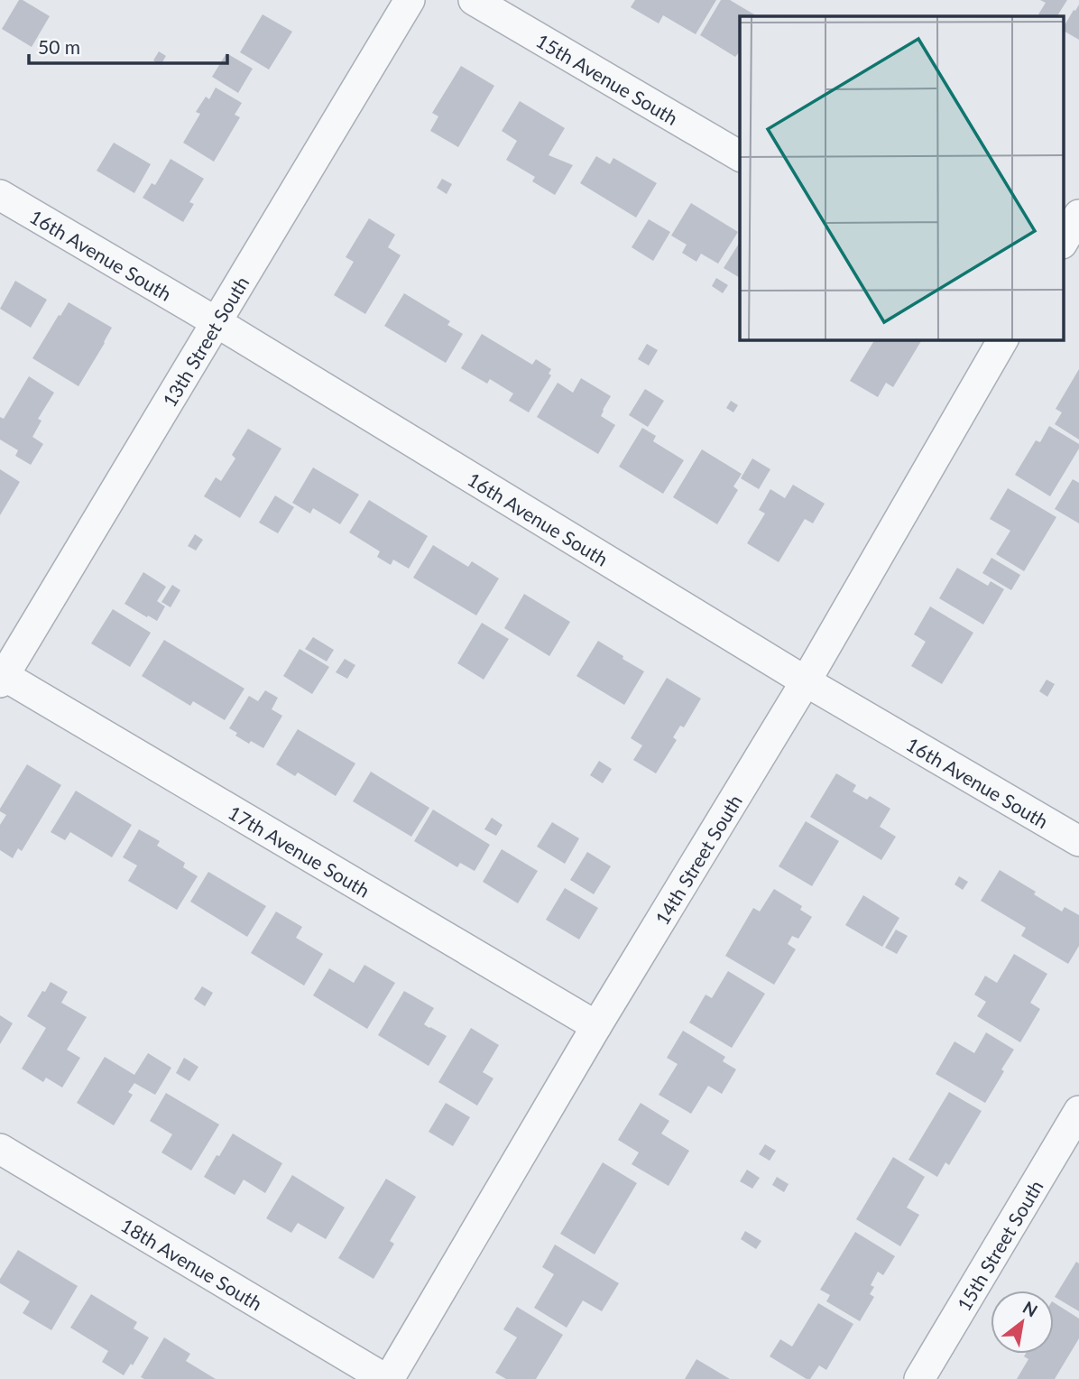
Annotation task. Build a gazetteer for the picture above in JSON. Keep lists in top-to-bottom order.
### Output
{
  "streets": {
    "street": [
      "15th Avenue South",
      "16th Avenue South",
      "13th Street South",
      "17th Avenue South",
      "14th Street South",
      "15th Street South",
      "18th Avenue South"
    ]
  },
  "crossings": [
    ["16th Avenue South", "13th Street South"],
    ["16th Avenue South", "14th Street South"],
    ["13th Street South", "17th Avenue South"],
    ["17th Avenue South", "14th Street South"],
    ["14th Street South", "18th Avenue South"]
  ],
  "scale_bar": "50 m",
  "north": "top right"
}
